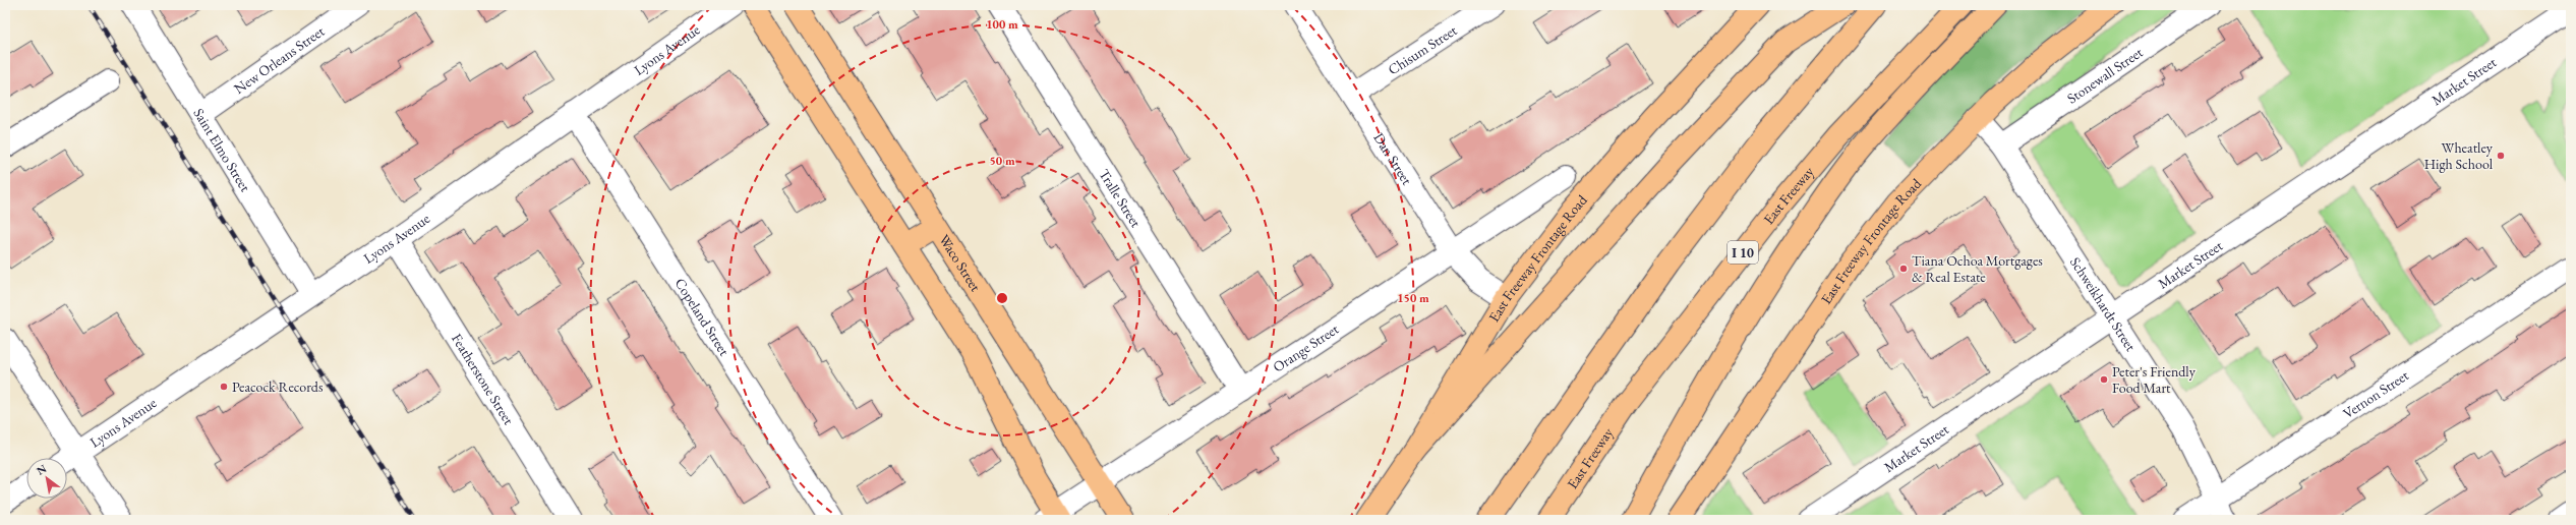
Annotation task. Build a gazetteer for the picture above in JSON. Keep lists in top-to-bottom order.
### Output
{
  "streets": {
    "main road": [
      "East Freeway",
      "East Freeway Frontage Road",
      "I 10",
      "Waco Street"
    ],
    "street": [
      "Lyons Avenue",
      "Chisum Street",
      "New Orleans Street",
      "Stonewall Street",
      "Market Street",
      "Saint Elmo Street",
      "Dan Street",
      "Tralle Street",
      "Schweikhardt Street",
      "Copeland Street",
      "Orange Street",
      "Featherstone Street",
      "Vernon Street"
    ]
  },
  "crossings": [
    ["Lyons Avenue", "Saint Elmo Street"],
    ["Lyons Avenue", "Copeland Street"],
    ["Lyons Avenue", "Featherstone Street"],
    ["Chisum Street", "Dan Street"],
    ["New Orleans Street", "Saint Elmo Street"],
    ["Stonewall Street", "Schweikhardt Street"],
    ["Market Street", "Schweikhardt Street"],
    ["Dan Street", "East Freeway Frontage Road"],
    ["Dan Street", "Orange Street"],
    ["Tralle Street", "Orange Street"],
    ["East Freeway Frontage Road", "Schweikhardt Street"],
    ["Waco Street", "Orange Street"],
    ["Schweikhardt Street", "Vernon Street"]
  ],
  "places": [
    "Wheatley High School",
    "Tiana Ochoa Mortgages & Real Estate",
    "Peter's Friendly Food Mart",
    "Peacock Records"
  ],
  "north": "top left",
  "rings": ["100 m", "50 m", "150 m"]
}
